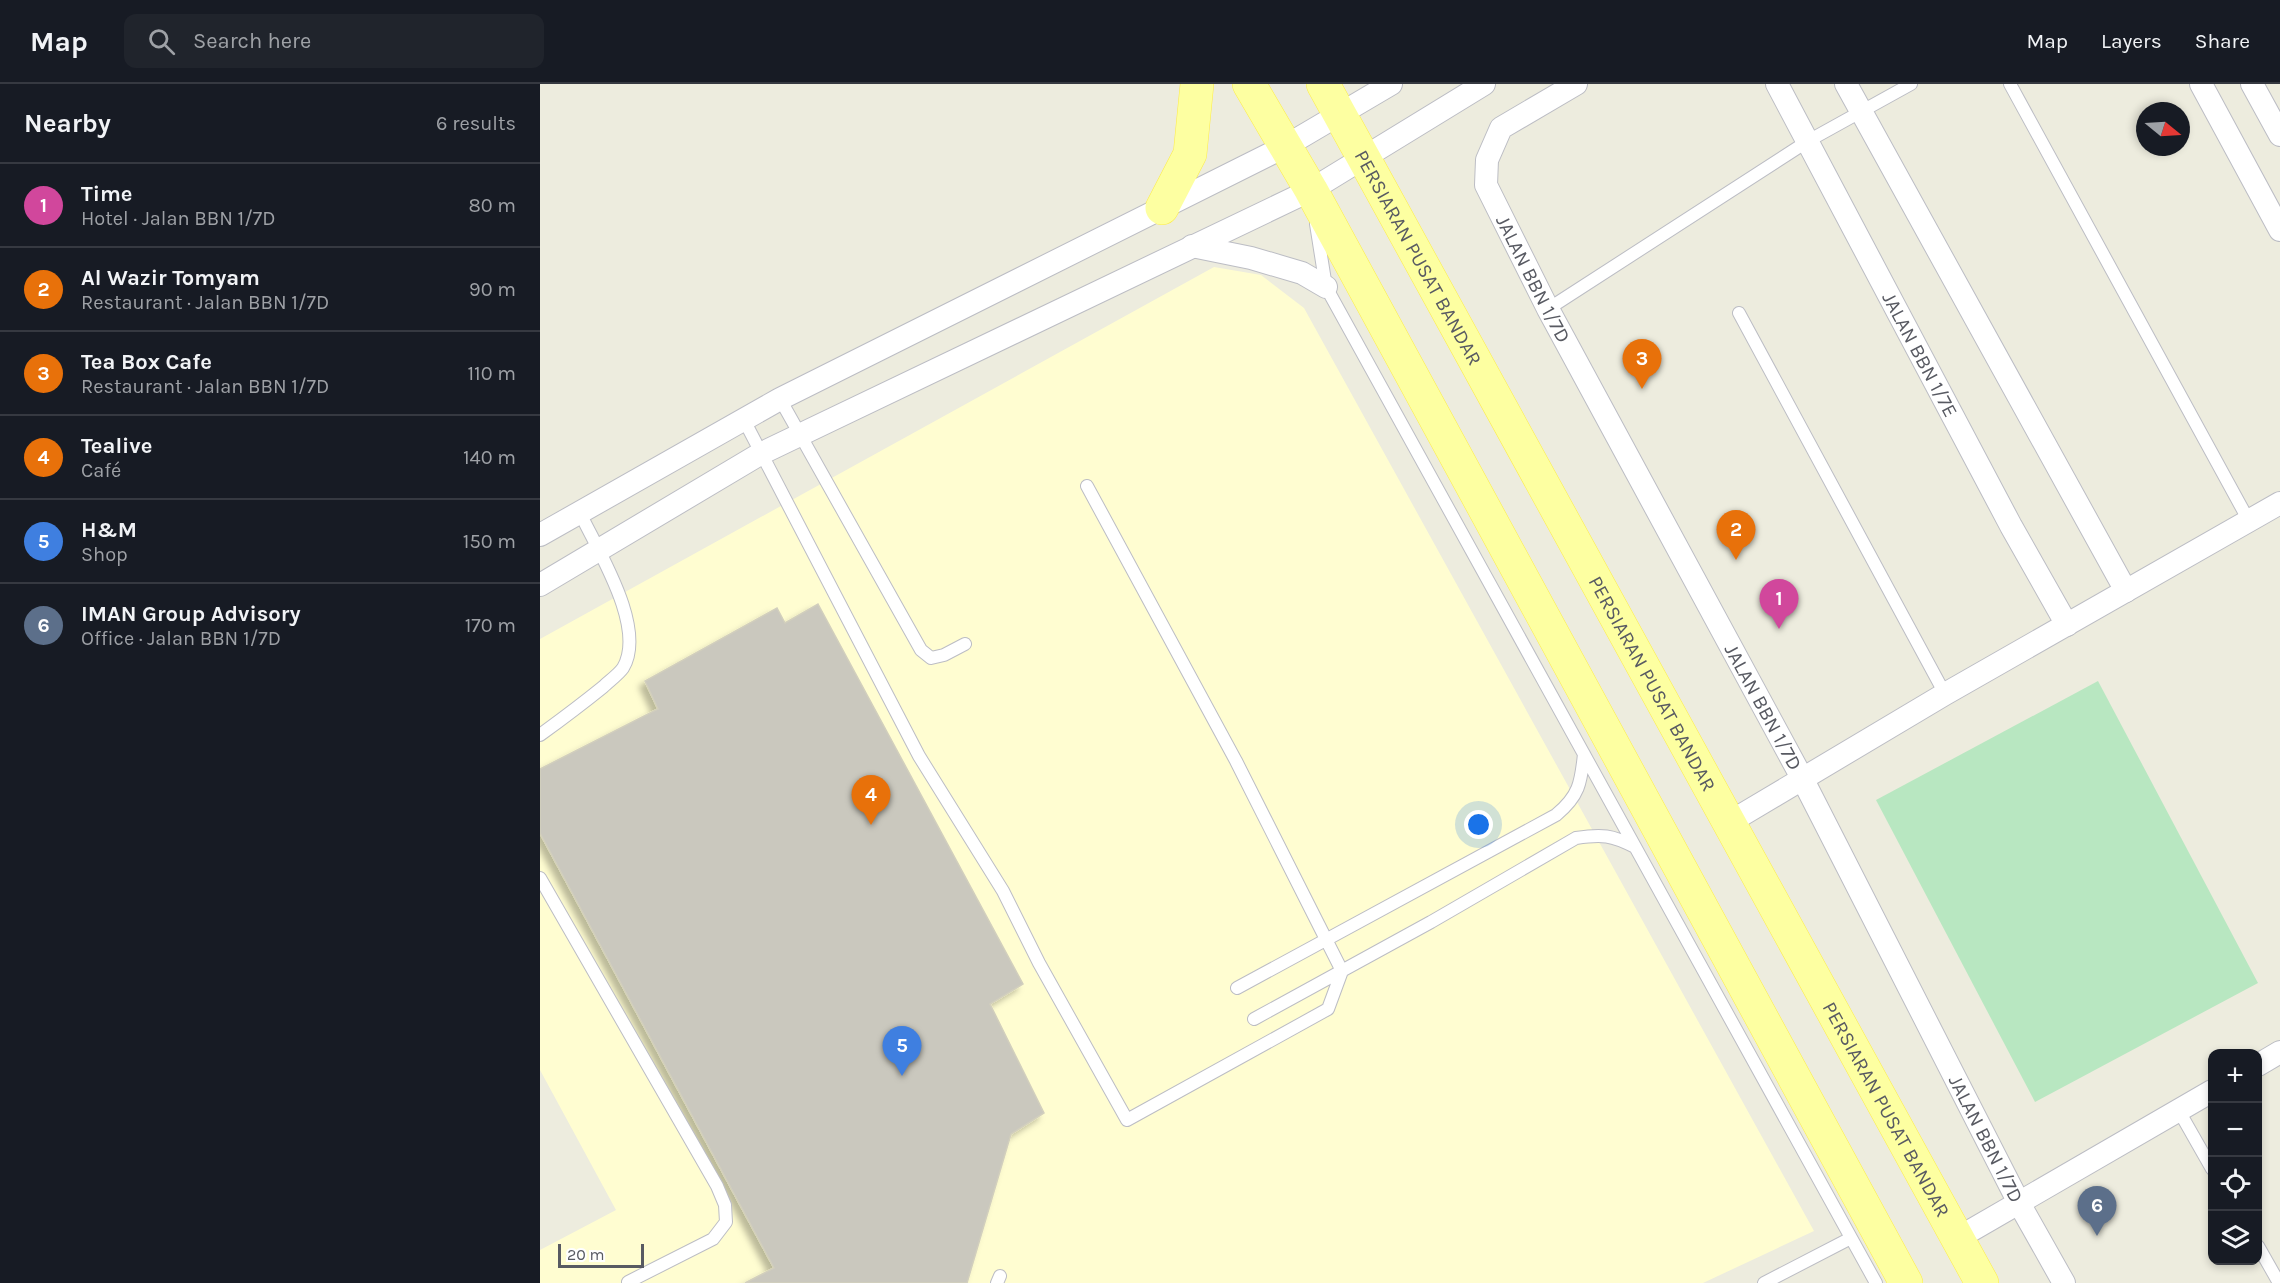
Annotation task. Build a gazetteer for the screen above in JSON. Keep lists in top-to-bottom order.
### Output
{
  "streets": {
    "main road": ["PERSIARAN PUSAT BANDAR"],
    "street": ["JALAN BBN 1/7D", "JALAN BBN 1/7E"]
  },
  "scale_bar": "20 m",
  "north": "right",
  "page": {
    "header": "Map",
    "search": "Search here",
    "nav": ["Map", "Layers", "Share"],
    "heading": ["Nearby", "6 results"],
    "list": [
      {
        "mark": "1",
        "name": "Time",
        "note": "Hotel · Jalan BBN 1/7D",
        "value": "80 m"
      },
      {
        "mark": "2",
        "name": "Al Wazir Tomyam",
        "note": "Restaurant · Jalan BBN 1/7D",
        "value": "90 m"
      },
      {
        "mark": "3",
        "name": "Tea Box Cafe",
        "note": "Restaurant · Jalan BBN 1/7D",
        "value": "110 m"
      },
      {
        "mark": "4",
        "name": "Tealive",
        "note": "Café",
        "value": "140 m"
      },
      {
        "mark": "5",
        "name": "H&M",
        "note": "Shop",
        "value": "150 m"
      },
      {
        "mark": "6",
        "name": "IMAN Group Advisory",
        "note": "Office · Jalan BBN 1/7D",
        "value": "170 m"
      }
    ],
    "pins": [
      "3",
      "2",
      "1",
      "4",
      "5",
      "6"
    ],
    "map_buttons": ["+", "−"],
    "scale": "20 m"
  }
}
